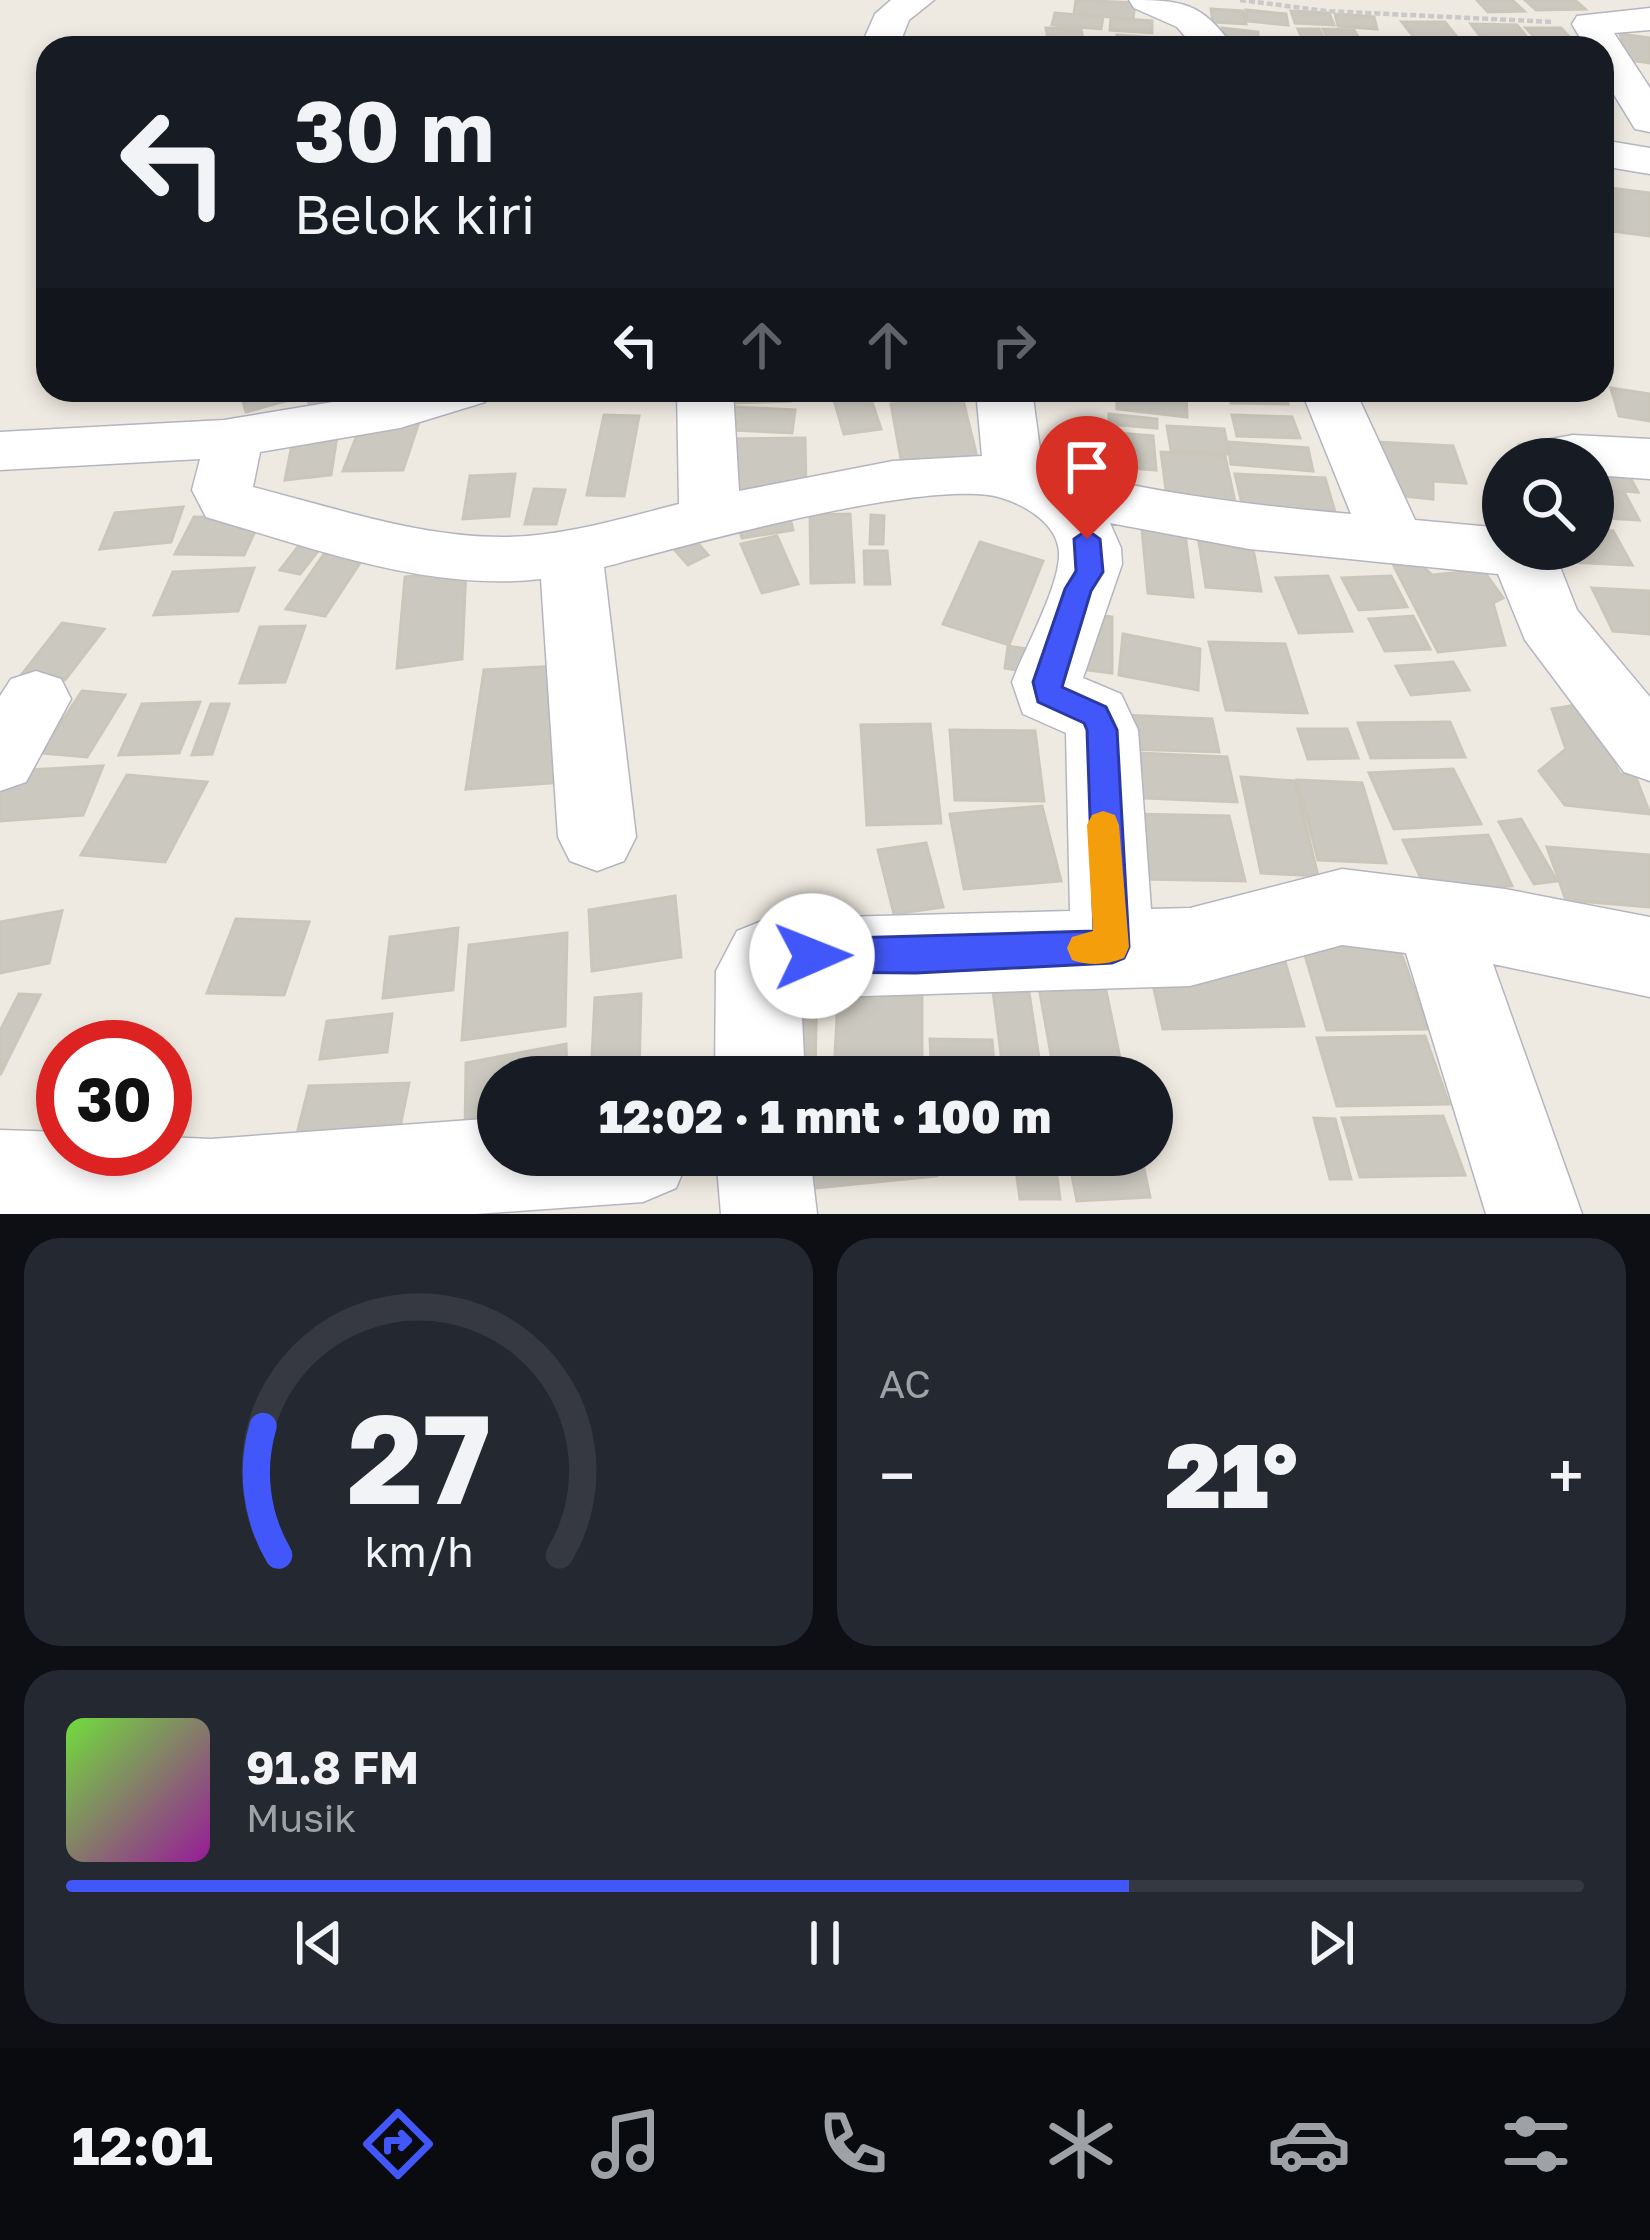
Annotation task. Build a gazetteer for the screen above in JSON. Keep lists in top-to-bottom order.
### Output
{
  "page": {
    "turn": ["30 m", "Belok kiri"],
    "limit": "30",
    "trip": "12:02 · 1 mnt · 100 m",
    "tile": "AC",
    "heat": ["−", "21°", "+"],
    "song": ["91.8 FM", "Musik"],
    "tabs": "12:01",
    "gauge": ["27", "km/h"]
  }
}
